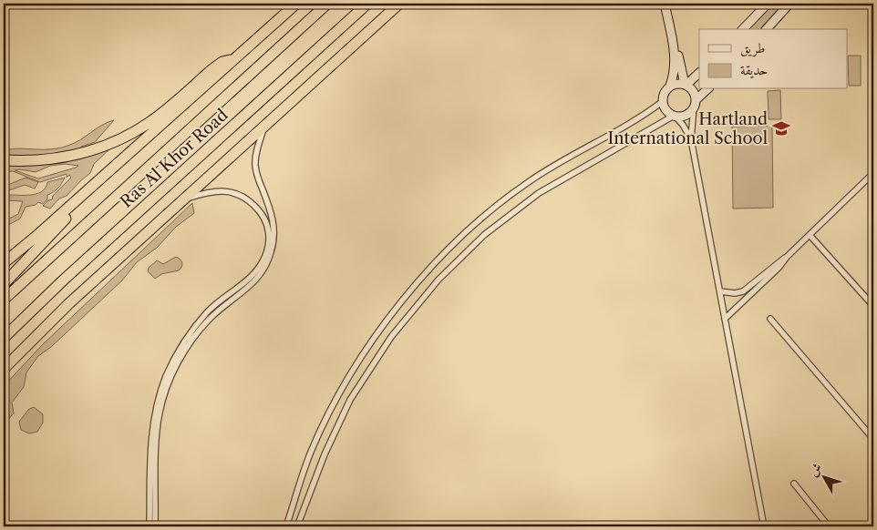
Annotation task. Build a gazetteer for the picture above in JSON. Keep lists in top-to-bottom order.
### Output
{
  "streets": {
    "highway": ["Ras Al Khor Road"]
  },
  "places": {
    "school or university": ["Hartland International School"]
  },
  "legend": ["طريق", "حديقة"],
  "north": "top left"
}
